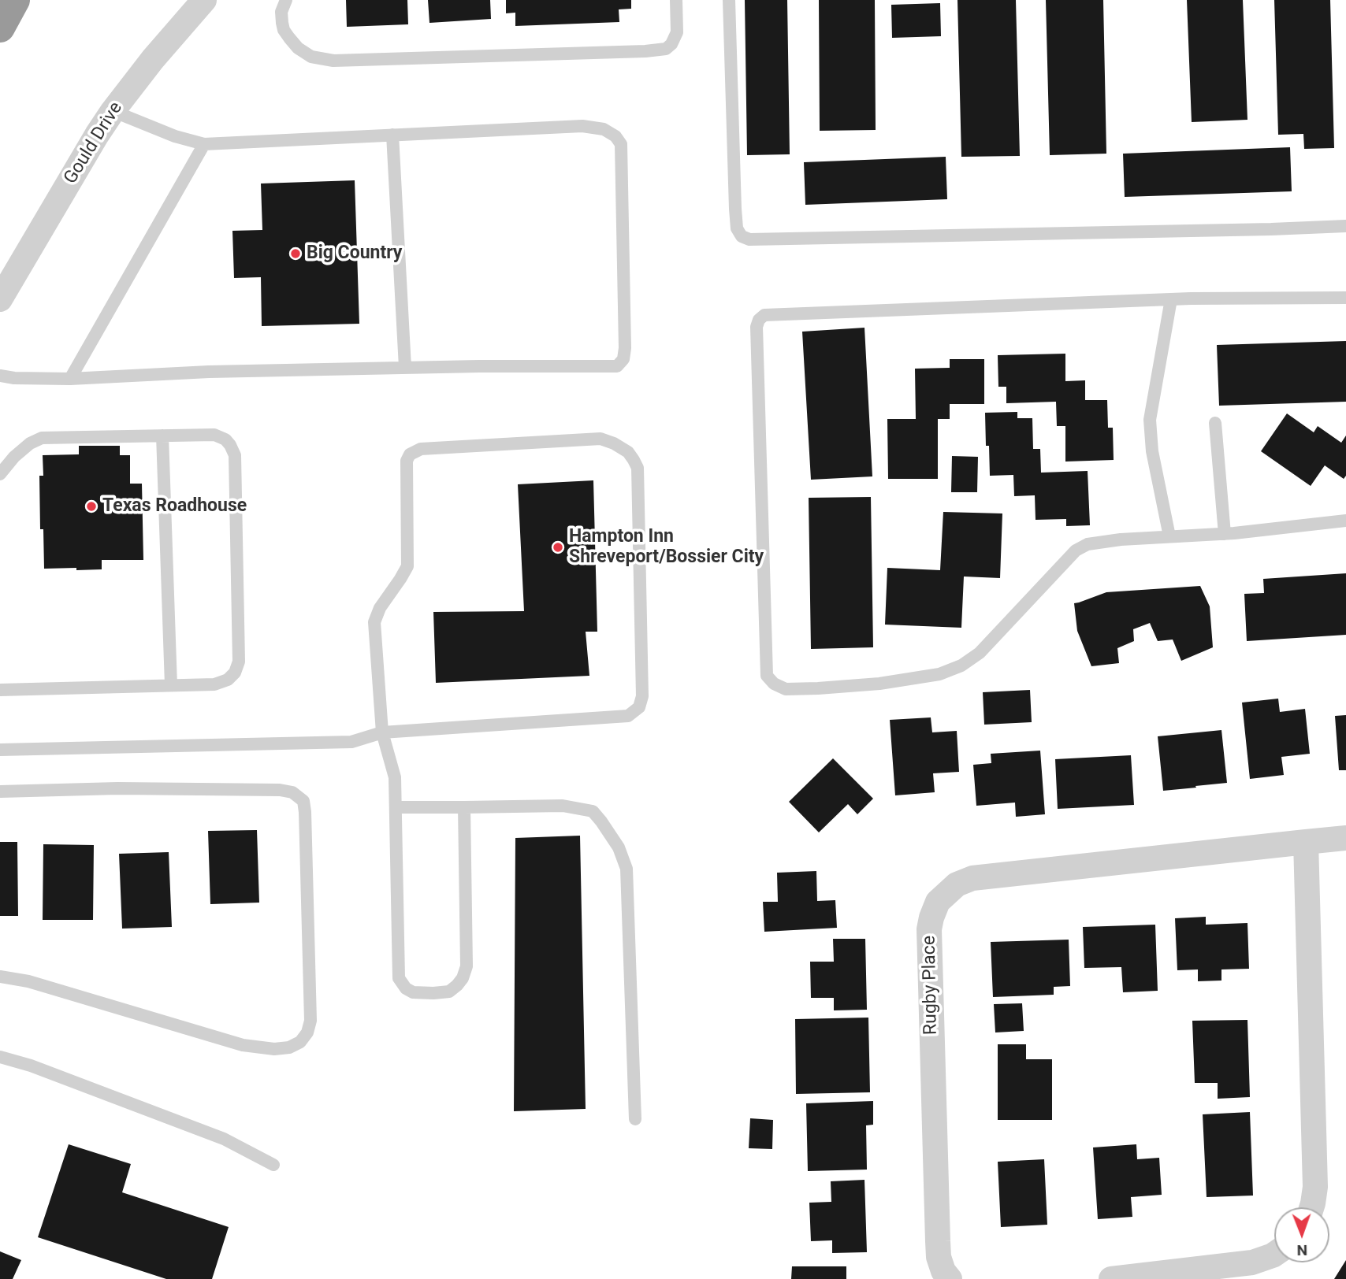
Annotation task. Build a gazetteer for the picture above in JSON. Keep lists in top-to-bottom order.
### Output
{
  "streets": {
    "street": ["Gould Drive", "Rugby Place"]
  },
  "places": ["Big Country", "Texas Roadhouse", "Hampton Inn Shreveport/Bossier City"],
  "north": "bottom"
}
